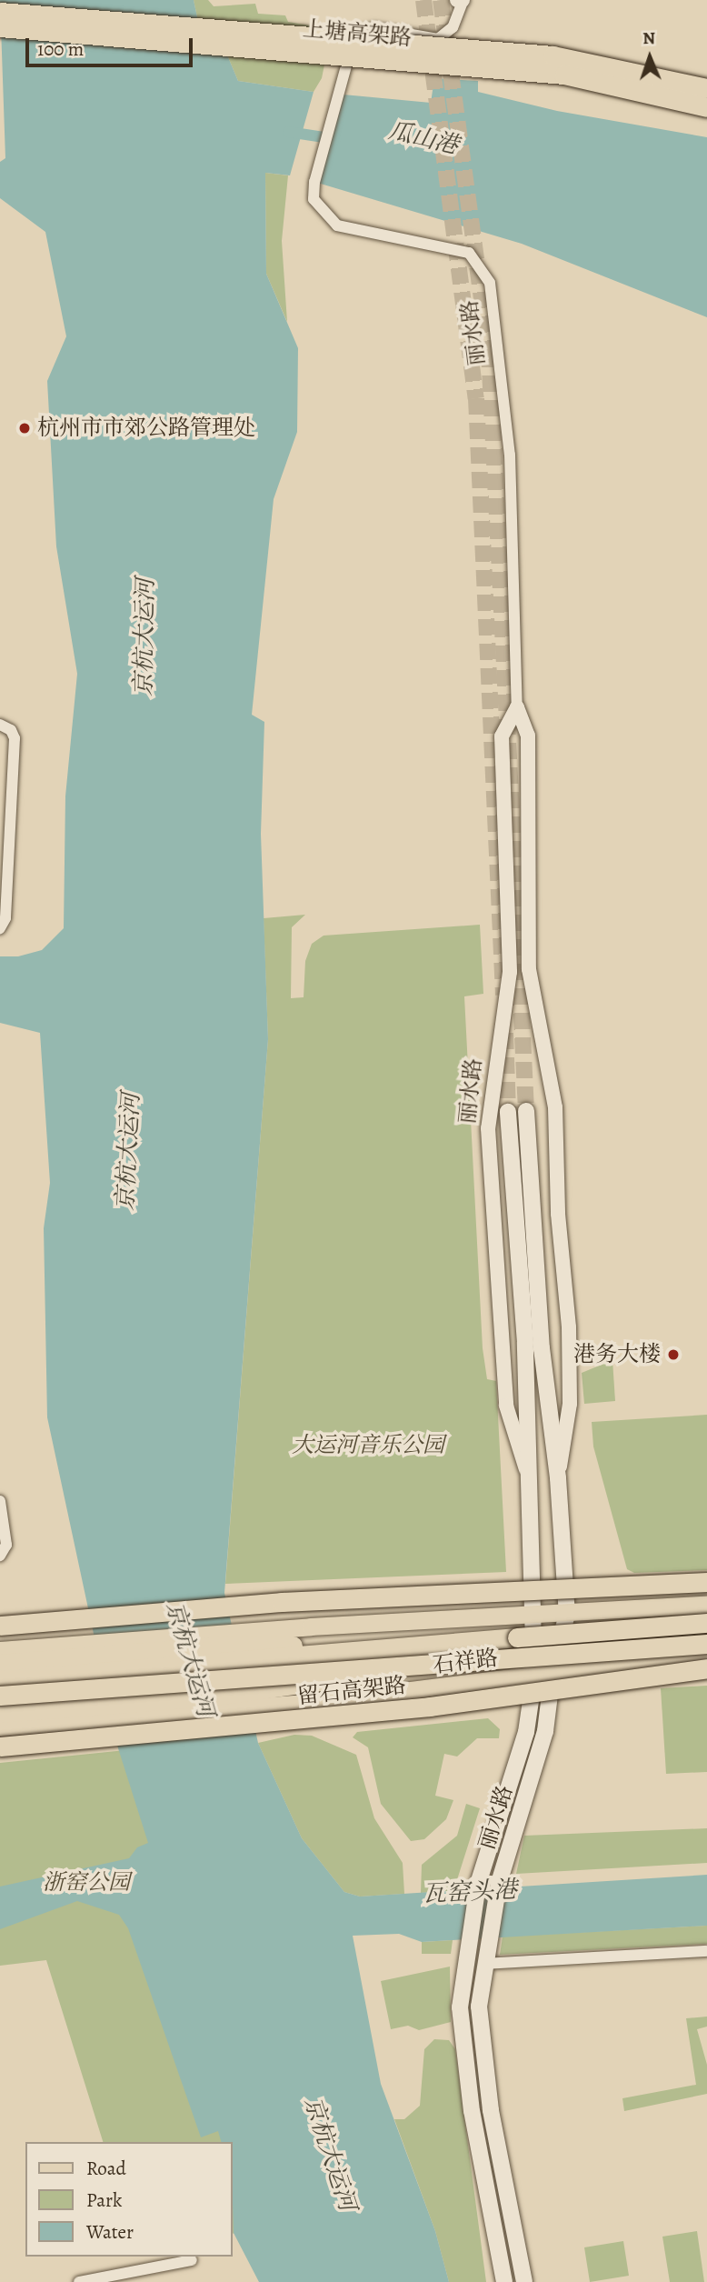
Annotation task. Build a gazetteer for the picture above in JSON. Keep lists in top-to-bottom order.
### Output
{
  "streets": {
    "highway": ["上塘高架路", "留石高架路"],
    "main road": ["丽水路", "石祥路"]
  },
  "crossings": [
    ["丽水路", "石祥路"]
  ],
  "water": ["瓜山港", "京杭大运河", "瓦窑头港"],
  "parks": ["大运河音乐公园", "浙窑公园"],
  "places": ["杭州市市郊公路管理处", "港务大楼"],
  "legend": ["Road", "Park", "Water"],
  "scale_bar": "100 m",
  "north": "top"
}
